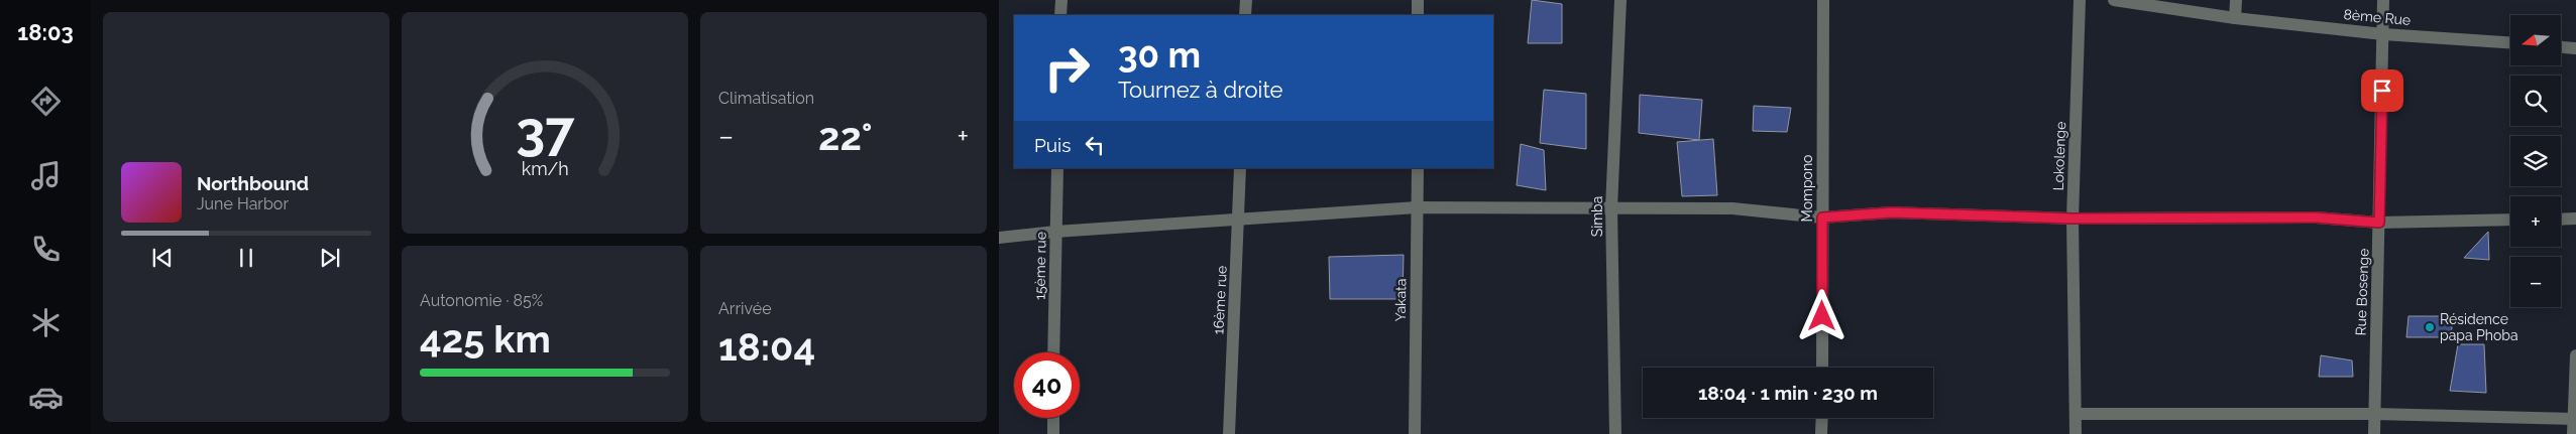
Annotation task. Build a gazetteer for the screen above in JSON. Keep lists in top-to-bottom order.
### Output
{
  "streets": {
    "street": [
      "8ème Rue",
      "Lokolenge",
      "Mompono",
      "Simba",
      "15ème rue",
      "Rue Bosenge",
      "16ème rue",
      "Yakata"
    ]
  },
  "crossings": [
    ["8ème Rue", "Rue Bosenge"]
  ],
  "places": ["Résidence papa Phoba"],
  "north": "left",
  "page": {
    "tabs": "18:03",
    "tile": [
      "Climatisation",
      ["Autonomie · 85%", "425 km"],
      ["Arrivée", "18:04"]
    ],
    "map_buttons": ["+", "−"],
    "turn": ["30 m", "Tournez à droite"],
    "heat": ["−", "22°", "+"],
    "then": "Puis",
    "song": ["Northbound", "June Harbor"],
    "limit": "40",
    "trip": "18:04 · 1 min · 230 m",
    "gauge": ["37", "km/h"]
  }
}
